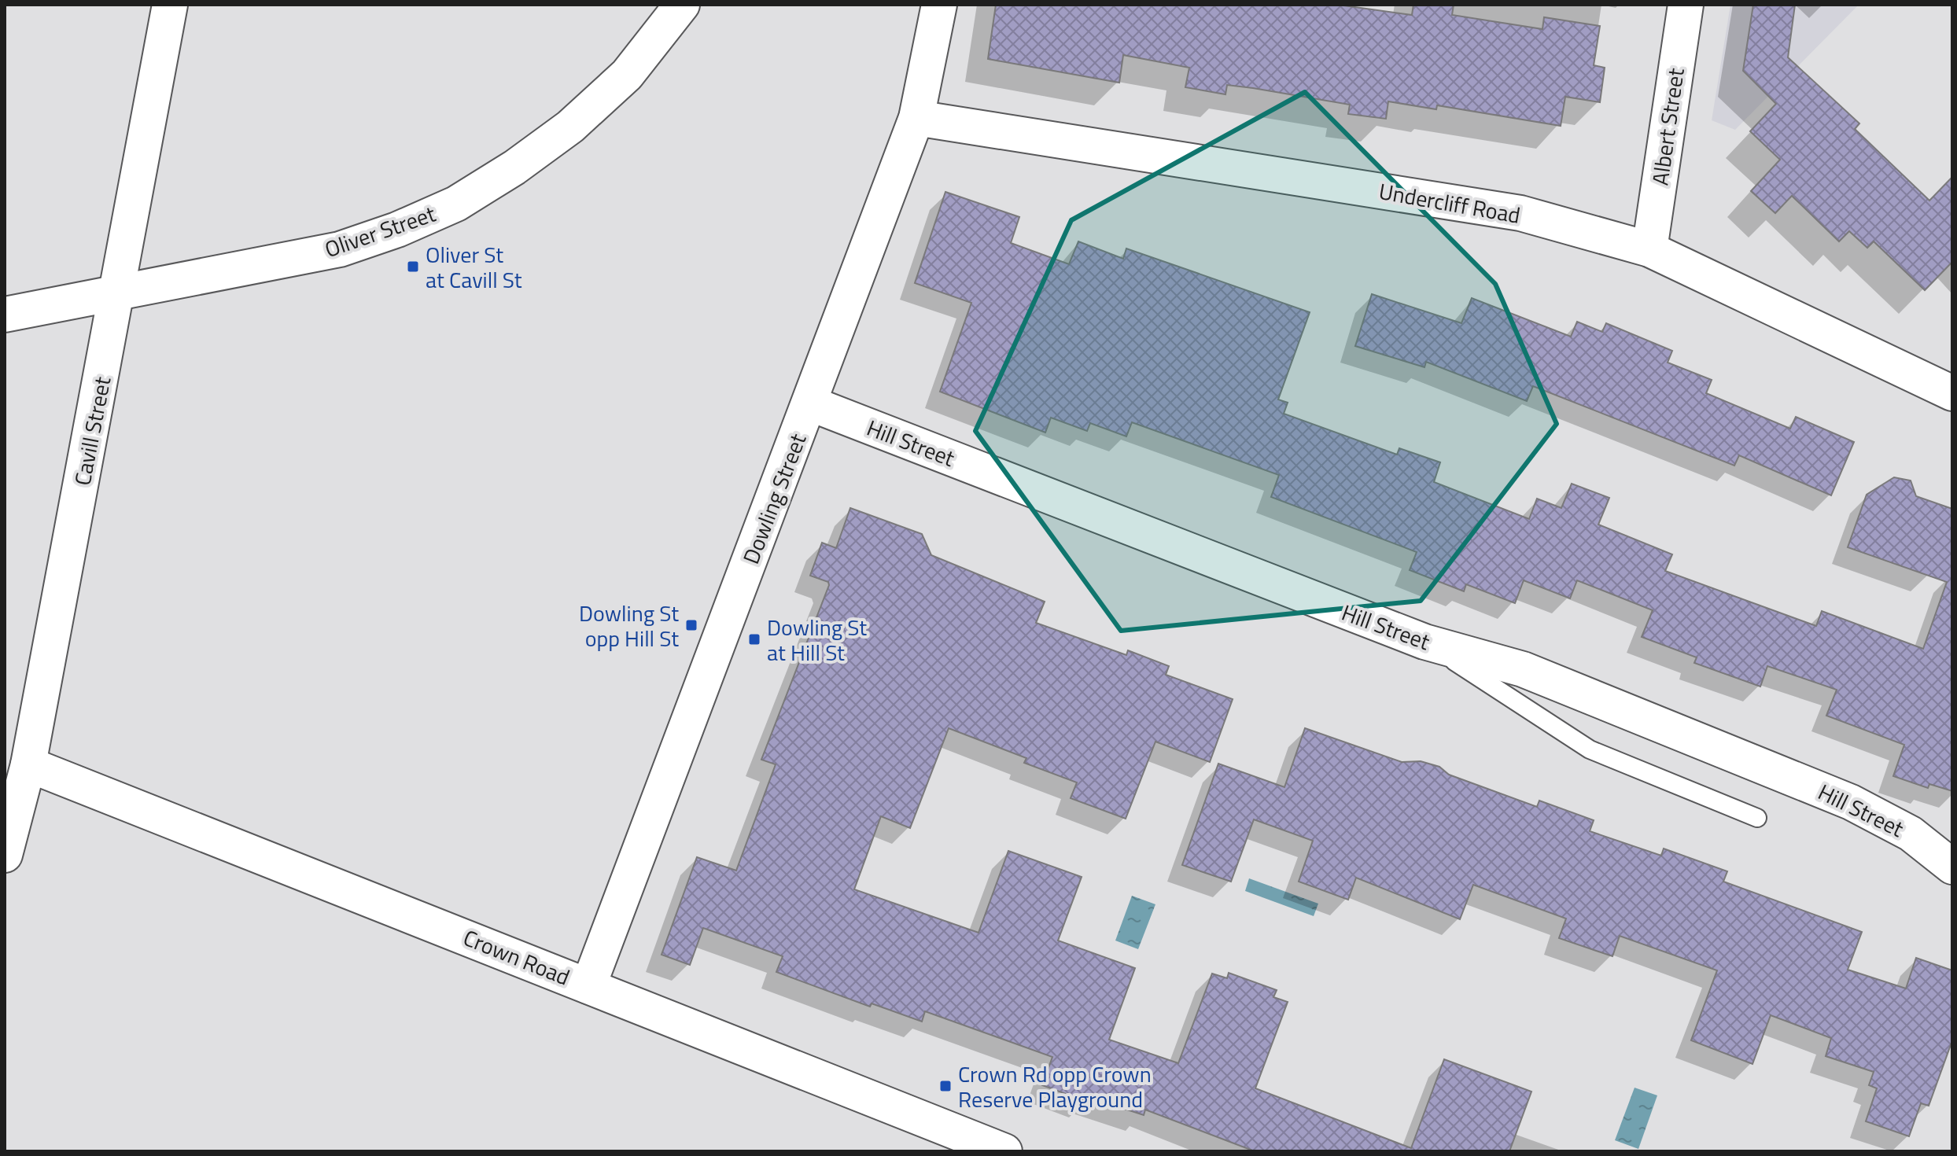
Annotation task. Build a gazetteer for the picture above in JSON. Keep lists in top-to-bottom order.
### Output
{
  "streets": {
    "street": [
      "Albert Street",
      "Undercliff Road",
      "Oliver Street",
      "Cavill Street",
      "Hill Street",
      "Dowling Street",
      "Crown Road"
    ]
  },
  "crossings": [
    ["Albert Street", "Undercliff Road"],
    ["Undercliff Road", "Dowling Street"],
    ["Oliver Street", "Cavill Street"],
    ["Cavill Street", "Crown Road"],
    ["Hill Street", "Dowling Street"],
    ["Dowling Street", "Crown Road"]
  ],
  "places": {
    "transit": [
      "Oliver St at Cavill St",
      "Dowling St opp Hill St",
      "Dowling St at Hill St",
      "Crown Rd opp Crown Reserve Playground"
    ]
  }
}
